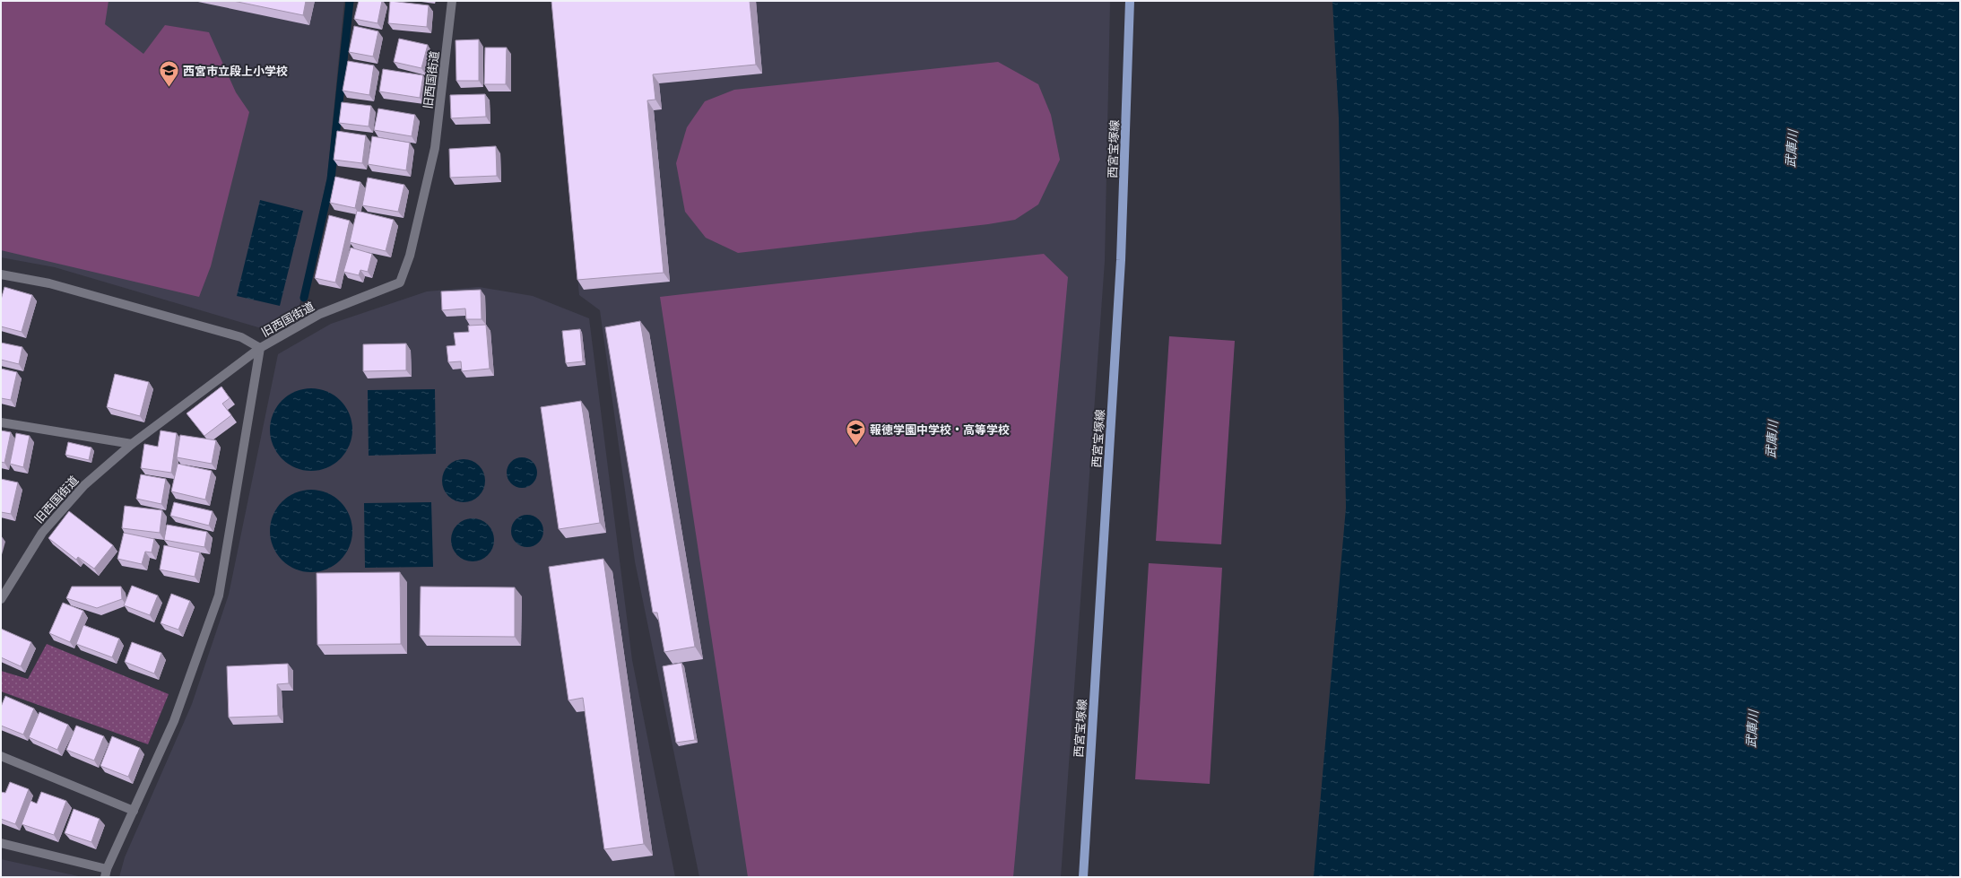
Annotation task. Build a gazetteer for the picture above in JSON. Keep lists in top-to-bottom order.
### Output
{
  "streets": {
    "main road": ["西宮宝塚線"],
    "street": ["旧西国街道"]
  },
  "water": ["武庫川"],
  "places": {
    "school or university": ["西宮市立段上小学校", "報徳学園中学校・高等学校"]
  }
}
